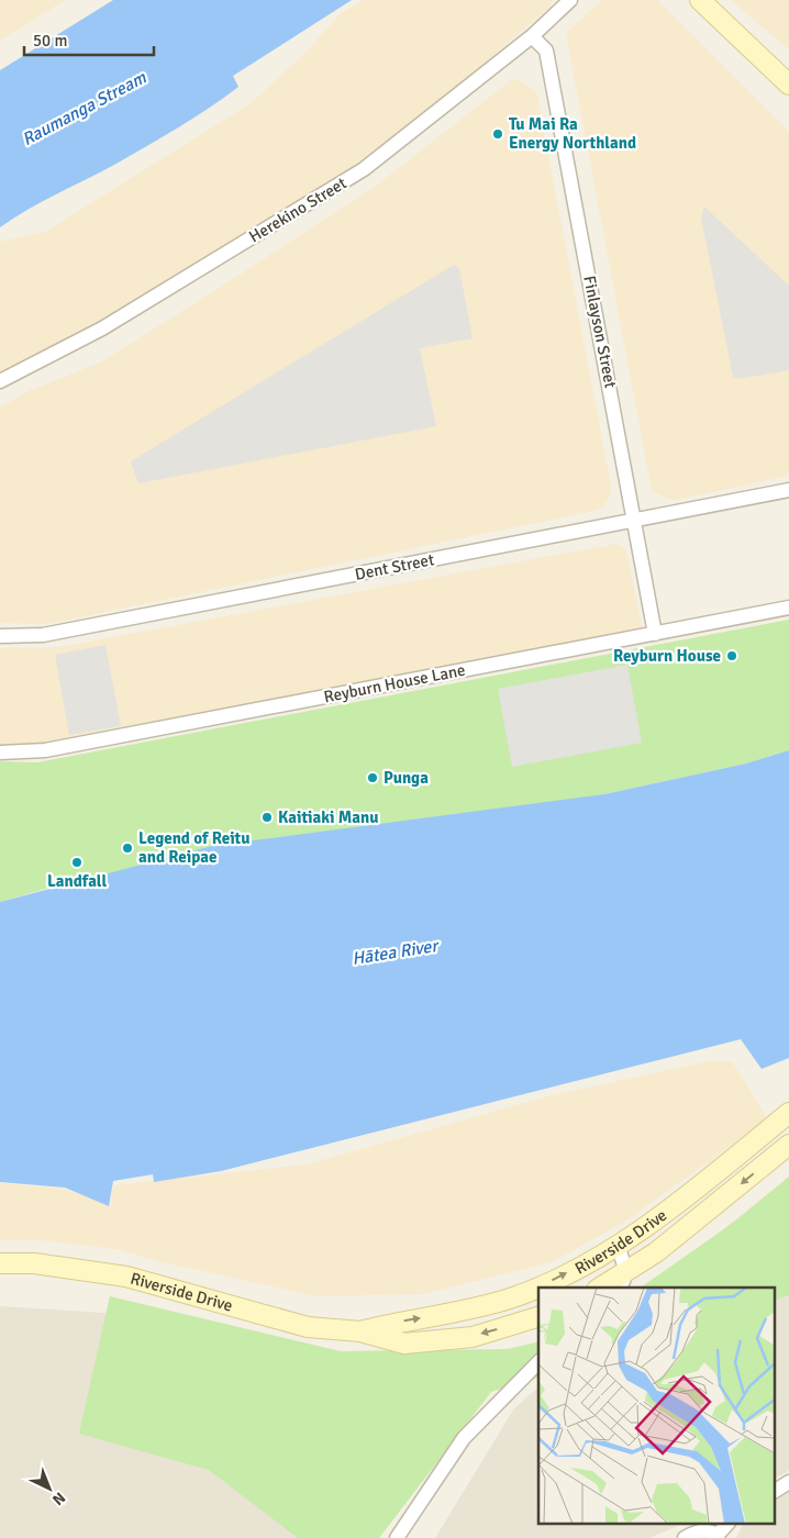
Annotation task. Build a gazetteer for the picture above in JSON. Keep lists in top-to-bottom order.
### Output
{
  "streets": {
    "main road": ["Riverside Drive"],
    "street": [
      "Herekino Street",
      "Finlayson Street",
      "Dent Street",
      "Reyburn House Lane"
    ]
  },
  "crossings": [
    ["Herekino Street", "Finlayson Street"],
    ["Finlayson Street", "Dent Street"],
    ["Finlayson Street", "Reyburn House Lane"]
  ],
  "water": ["Raumanga Stream", "Hātea River"],
  "places": [
    "Tu Mai Ra Energy Northland",
    "Reyburn House",
    "Punga",
    "Kaitiaki Manu",
    "Legend of Reitu and Reipae",
    "Landfall"
  ],
  "scale_bar": "50 m",
  "north": "bottom right"
}
